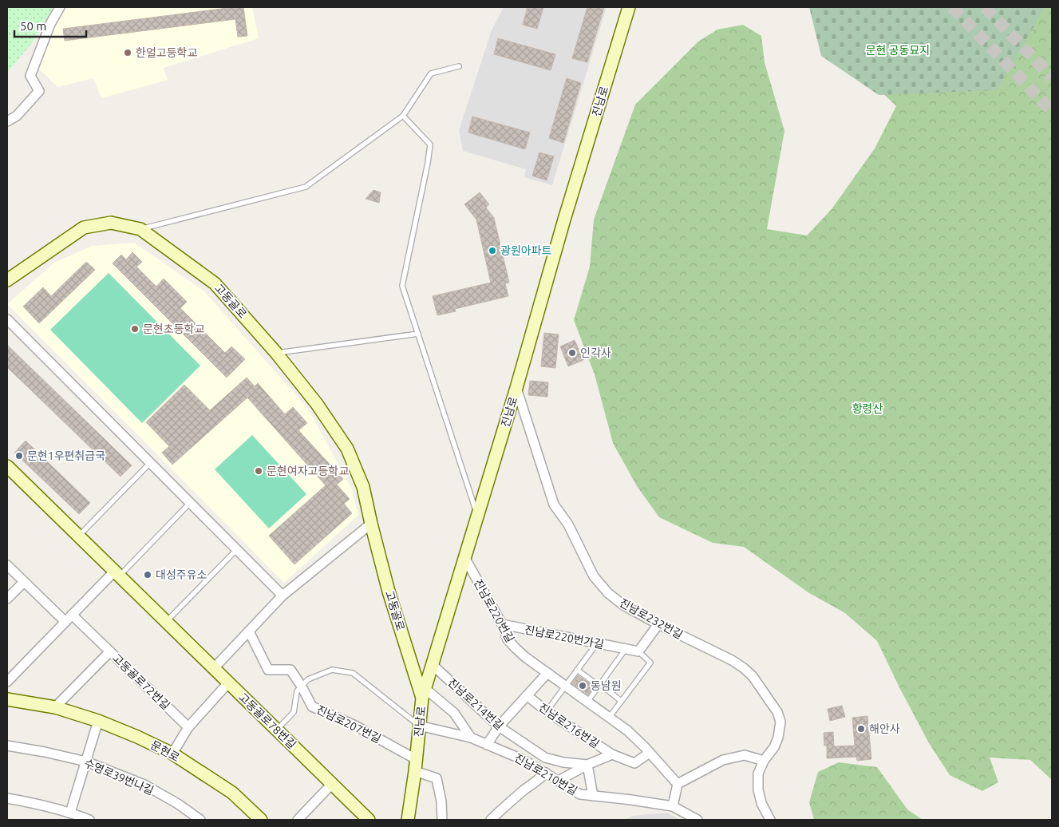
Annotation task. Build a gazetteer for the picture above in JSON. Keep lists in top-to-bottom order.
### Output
{
  "streets": {
    "street": [
      "진남로",
      "고동골로",
      "진남로220번길",
      "진남로232번길",
      "진남로220번가길",
      "고동골로72번길",
      "진남로214번길",
      "고동골로78번길",
      "진남로207번길",
      "진남로216번길",
      "문현로",
      "진남로210번길",
      "수영로39번나길"
    ]
  },
  "crossings": [
    ["진남로", "고동골로"],
    ["진남로", "진남로220번길"],
    ["진남로", "진남로232번길"],
    ["진남로", "진남로214번길"],
    ["진남로", "진남로207번길"],
    ["진남로", "진남로210번길"],
    ["진남로220번길", "진남로220번가길"],
    ["진남로220번길", "진남로216번길"]
  ],
  "parks": ["문현 공동묘지", "황령산"],
  "places": [
    "한얼고등학교",
    "광원아파트",
    "문현초등학교",
    "인각사",
    "문현1우편취급국",
    "문현여자고등학교",
    "대성주유소",
    "동남원",
    "해안사"
  ],
  "scale_bar": "50 m"
}
